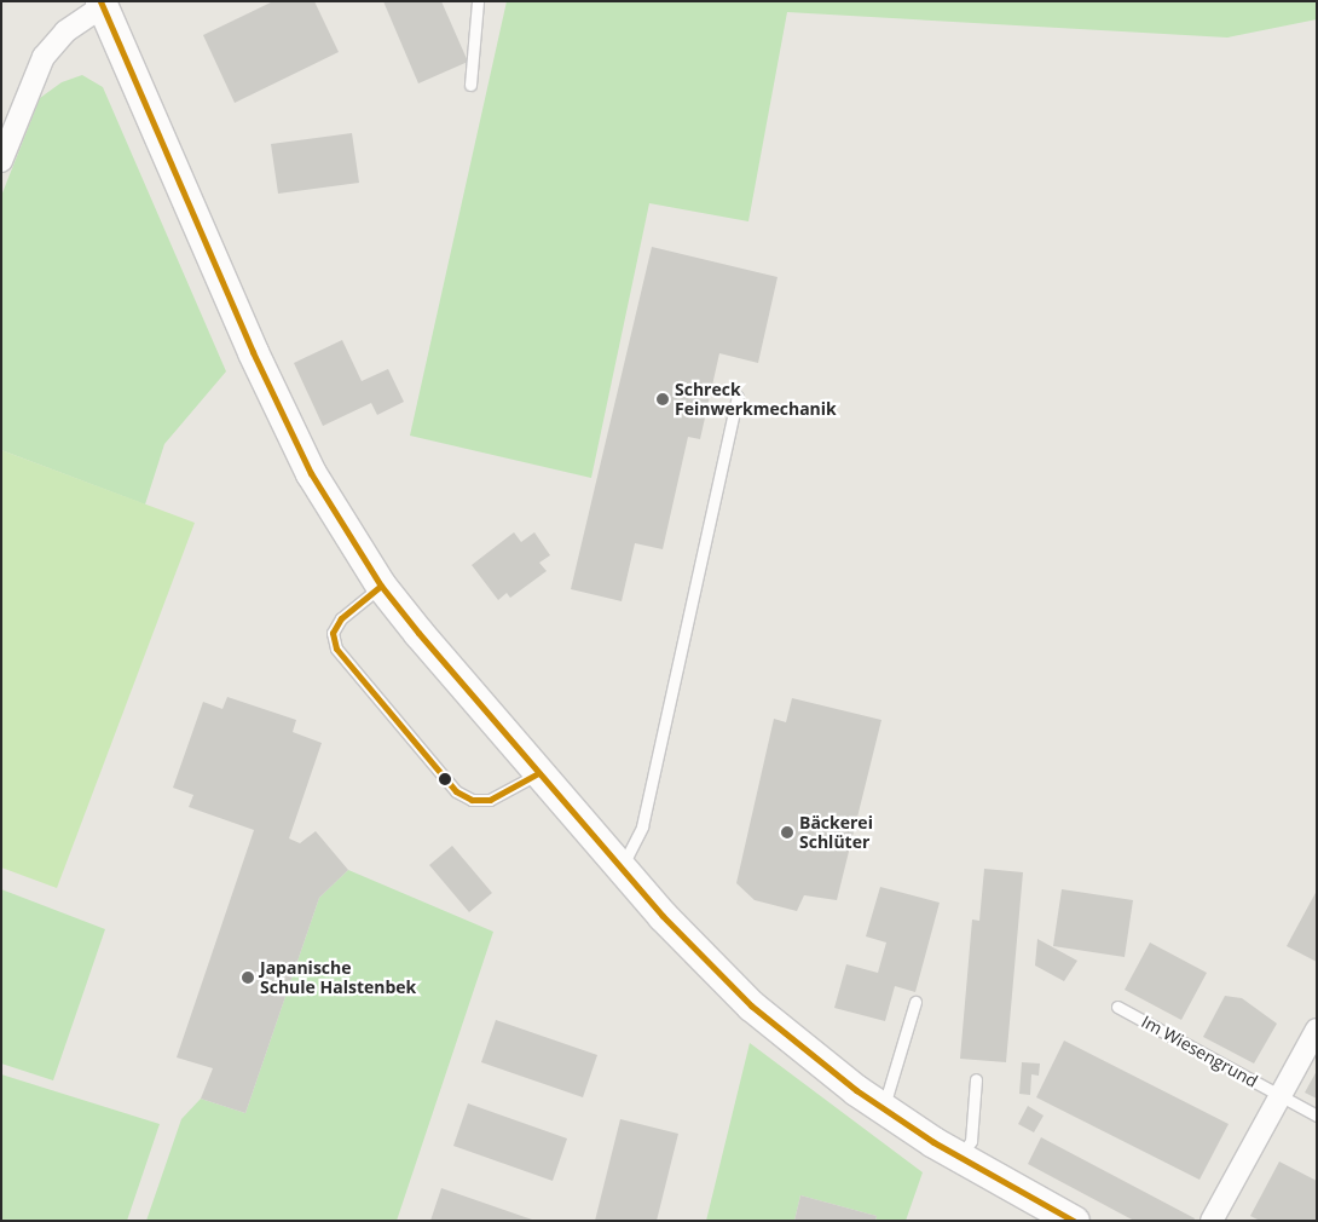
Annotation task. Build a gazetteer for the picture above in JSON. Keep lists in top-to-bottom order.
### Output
{
  "streets": {
    "lane": ["Im Wiesengrund"]
  },
  "places": ["Schreck Feinwerkmechanik", "Bäckerei Schlüter", "Japanische Schule Halstenbek"]
}
